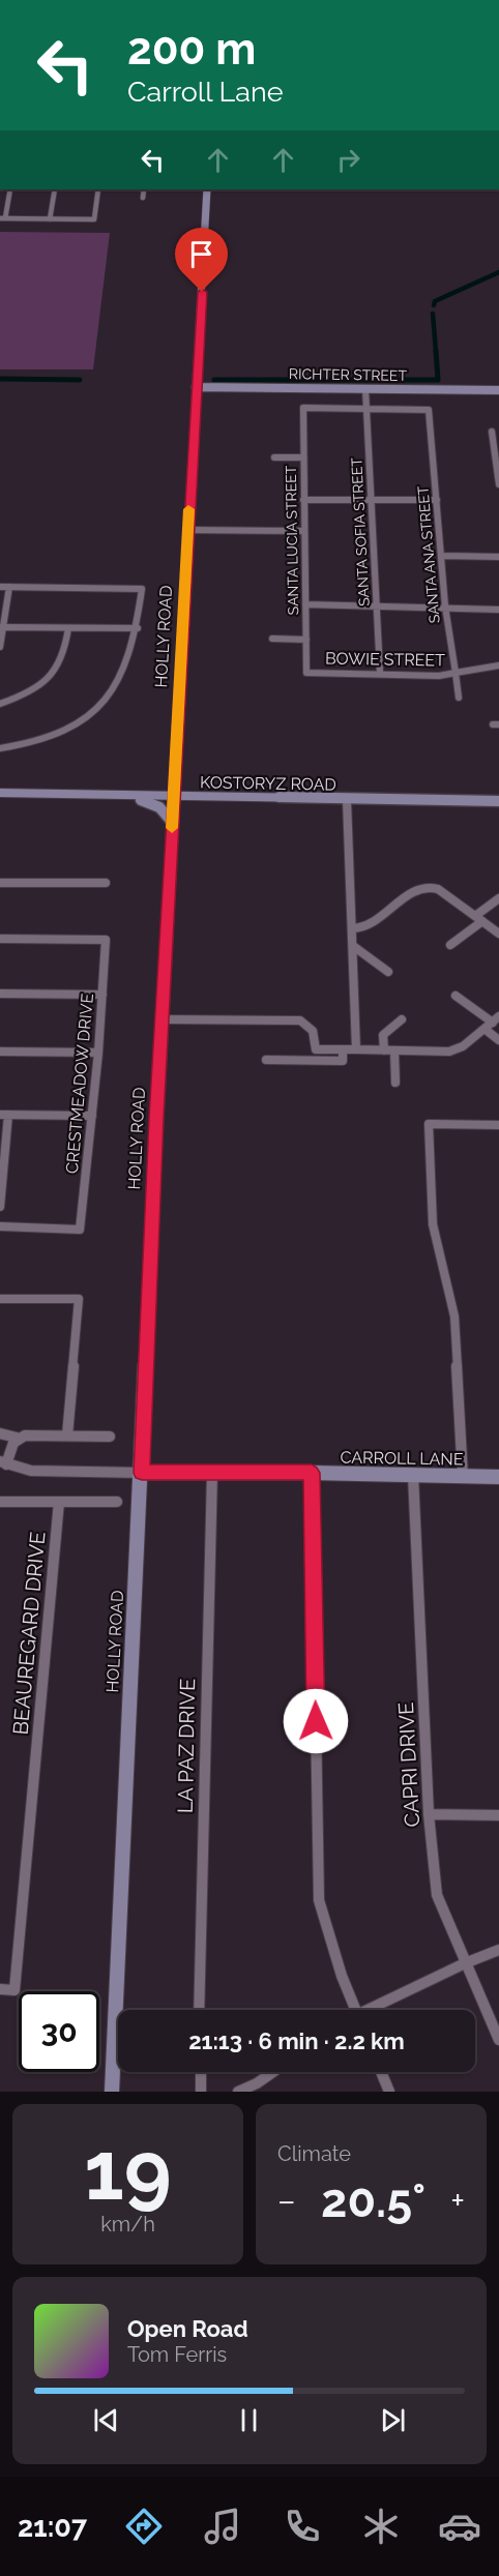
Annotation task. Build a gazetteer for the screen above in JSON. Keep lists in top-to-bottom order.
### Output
{
  "streets": {
    "main road": [
      "RICHTER STREET",
      "HOLLY ROAD",
      "KOSTORYZ ROAD",
      "CARROLL LANE"
    ],
    "street": [
      "SANTA SOFIA STREET",
      "SANTA LUCIA STREET",
      "SANTA ANA STREET",
      "BOWIE STREET",
      "CRESTMEADOW DRIVE",
      "BEAUREGARD DRIVE",
      "LA PAZ DRIVE",
      "CAPRI DRIVE"
    ]
  },
  "crossings": [
    ["RICHTER STREET", "SANTA SOFIA STREET"],
    ["RICHTER STREET", "HOLLY ROAD"],
    ["SANTA SOFIA STREET", "SANTA LUCIA STREET"],
    ["SANTA SOFIA STREET", "SANTA ANA STREET"],
    ["SANTA SOFIA STREET", "BOWIE STREET"],
    ["SANTA LUCIA STREET", "SANTA ANA STREET"],
    ["SANTA LUCIA STREET", "BOWIE STREET"],
    ["SANTA ANA STREET", "BOWIE STREET"],
    ["HOLLY ROAD", "KOSTORYZ ROAD"],
    ["HOLLY ROAD", "CARROLL LANE"],
    ["CARROLL LANE", "LA PAZ DRIVE"],
    ["CARROLL LANE", "CAPRI DRIVE"]
  ],
  "page": {
    "turn": ["200 m", "Carroll Lane"],
    "limit": "30",
    "trip": "21:13 · 6 min · 2.2 km",
    "tile": [
      ["19", "km/h"],
      "Climate"
    ],
    "heat": ["−", "20.5°", "+"],
    "song": ["Open Road", "Tom Ferris"],
    "tabs": "21:07"
  }
}
